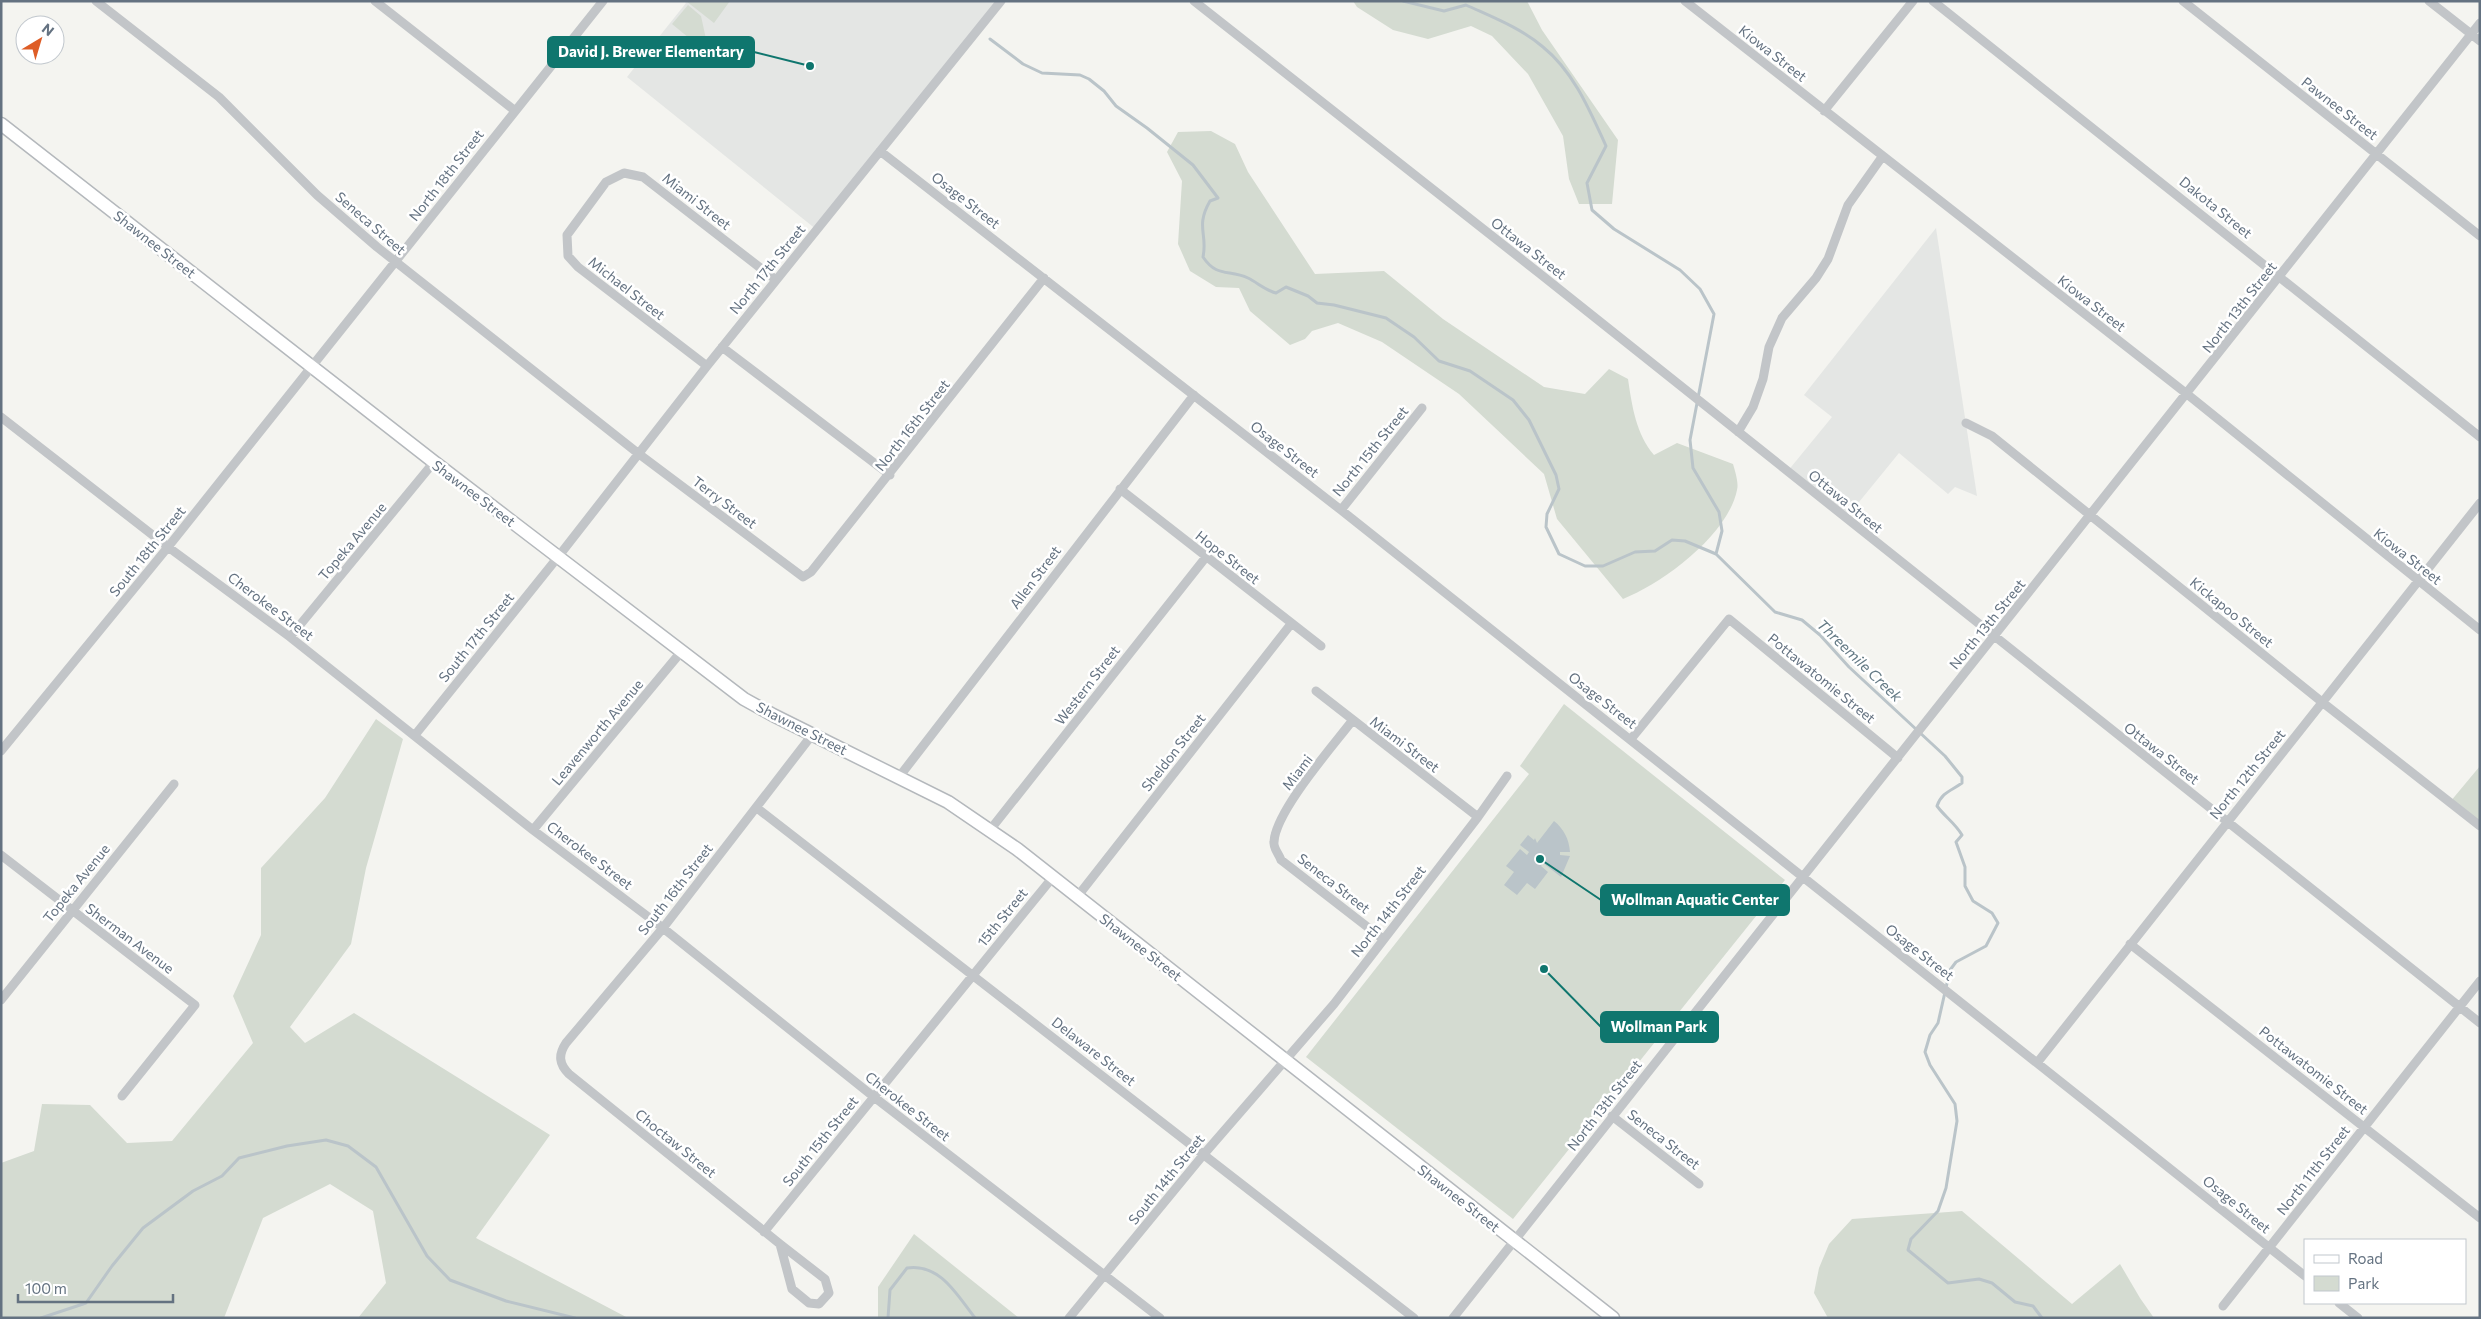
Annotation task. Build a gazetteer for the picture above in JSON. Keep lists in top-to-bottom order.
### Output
{
  "streets": {
    "street": [
      "Kiowa Street",
      "Pawnee Street",
      "North 18th Street",
      "Osage Street",
      "Miami Street",
      "Dakota Street",
      "Seneca Street",
      "Shawnee Street",
      "Ottawa Street",
      "North 17th Street",
      "Michael Street",
      "North 13th Street",
      "North 16th Street",
      "North 15th Street",
      "Terry Street",
      "Topeka Avenue",
      "South 18th Street",
      "Hope Street",
      "Allen Street",
      "Cherokee Street",
      "Kickapoo Street",
      "South 17th Street",
      "Pottawatomie Street",
      "Western Street",
      "Leavenworth Avenue",
      "Sheldon Street",
      "Miami",
      "North 12th Street",
      "South 16th Street",
      "North 14th Street",
      "15th Street",
      "Sherman Avenue",
      "Delaware Street",
      "South 15th Street",
      "Choctaw Street",
      "North 11th Street",
      "South 14th Street"
    ]
  },
  "crossings": [
    ["Kiowa Street", "North 13th Street"],
    ["Kiowa Street", "North 12th Street"],
    ["Pawnee Street", "North 13th Street"],
    ["North 18th Street", "Seneca Street"],
    ["North 18th Street", "Shawnee Street"],
    ["North 18th Street", "South 18th Street"],
    ["Osage Street", "North 17th Street"],
    ["Osage Street", "North 13th Street"],
    ["Osage Street", "North 16th Street"],
    ["Osage Street", "North 15th Street"],
    ["Osage Street", "Allen Street"],
    ["Osage Street", "Pottawatomie Street"],
    ["Osage Street", "North 12th Street"],
    ["Osage Street", "North 11th Street"],
    ["Miami Street", "North 17th Street"],
    ["Miami Street", "Michael Street"],
    ["Miami Street", "Miami"],
    ["Miami Street", "North 14th Street"],
    ["Dakota Street", "North 13th Street"],
    ["Seneca Street", "North 17th Street"],
    ["Seneca Street", "North 13th Street"],
    ["Seneca Street", "Terry Street"],
    ["Seneca Street", "Miami"],
    ["Seneca Street", "North 14th Street"],
    ["Shawnee Street", "North 17th Street"],
    ["Shawnee Street", "North 13th Street"],
    ["Shawnee Street", "Topeka Avenue"],
    ["Shawnee Street", "South 18th Street"],
    ["Shawnee Street", "Allen Street"],
    ["Shawnee Street", "South 17th Street"],
    ["Shawnee Street", "Western Street"],
    ["Shawnee Street", "Leavenworth Avenue"],
    ["Shawnee Street", "Sheldon Street"],
    ["Shawnee Street", "South 16th Street"],
    ["Shawnee Street", "North 14th Street"],
    ["Shawnee Street", "15th Street"],
    ["Shawnee Street", "South 14th Street"],
    ["Ottawa Street", "North 13th Street"],
    ["Ottawa Street", "North 12th Street"],
    ["Ottawa Street", "North 11th Street"],
    ["North 17th Street", "Michael Street"],
    ["North 17th Street", "Terry Street"],
    ["North 17th Street", "South 17th Street"],
    ["North 13th Street", "Kickapoo Street"],
    ["North 13th Street", "Pottawatomie Street"],
    ["North 16th Street", "Terry Street"],
    ["Topeka Avenue", "Cherokee Street"],
    ["Topeka Avenue", "Sherman Avenue"],
    ["South 18th Street", "Cherokee Street"],
    ["Hope Street", "Allen Street"],
    ["Hope Street", "Western Street"],
    ["Hope Street", "Sheldon Street"],
    ["Cherokee Street", "South 17th Street"],
    ["Cherokee Street", "Leavenworth Avenue"],
    ["Cherokee Street", "South 16th Street"],
    ["Cherokee Street", "South 15th Street"],
    ["Cherokee Street", "South 14th Street"],
    ["Kickapoo Street", "North 12th Street"],
    ["Pottawatomie Street", "North 12th Street"],
    ["Pottawatomie Street", "North 11th Street"],
    ["South 16th Street", "Delaware Street"],
    ["South 16th Street", "Choctaw Street"],
    ["North 14th Street", "South 14th Street"],
    ["15th Street", "Delaware Street"],
    ["15th Street", "South 15th Street"],
    ["Delaware Street", "South 15th Street"],
    ["Delaware Street", "South 14th Street"],
    ["South 15th Street", "Choctaw Street"]
  ],
  "water": ["Threemile Creek"],
  "places": ["David J. Brewer Elementary", "Wollman Aquatic Center", "Wollman Park"],
  "legend": ["Road", "Park"],
  "scale_bar": "100 m",
  "north": "top right"
}
